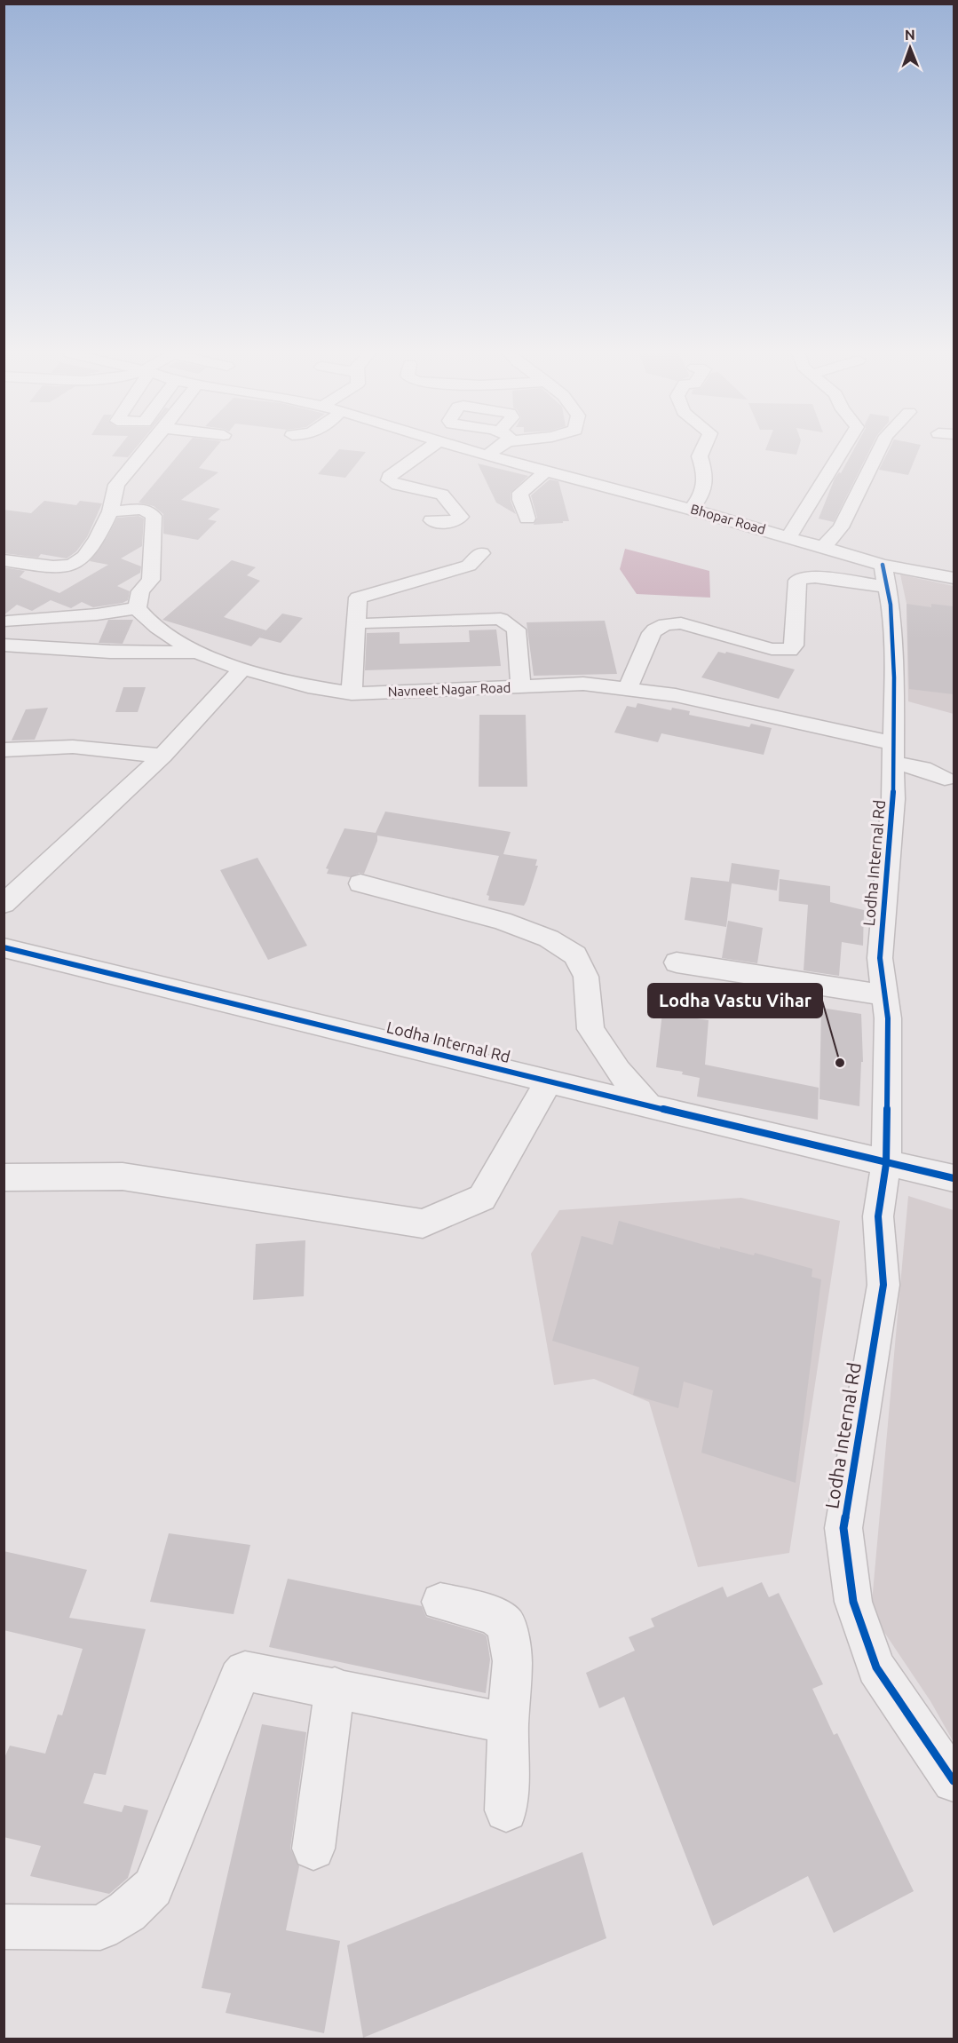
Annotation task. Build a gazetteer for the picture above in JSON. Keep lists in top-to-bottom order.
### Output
{
  "streets": {
    "street": ["Bhopar Road", "Navneet Nagar Road", "Lodha Internal Rd"]
  },
  "crossings": [
    ["Bhopar Road", "Lodha Internal Rd"],
    ["Navneet Nagar Road", "Lodha Internal Rd"]
  ],
  "places": ["Lodha Vastu Vihar"],
  "north": "top"
}
